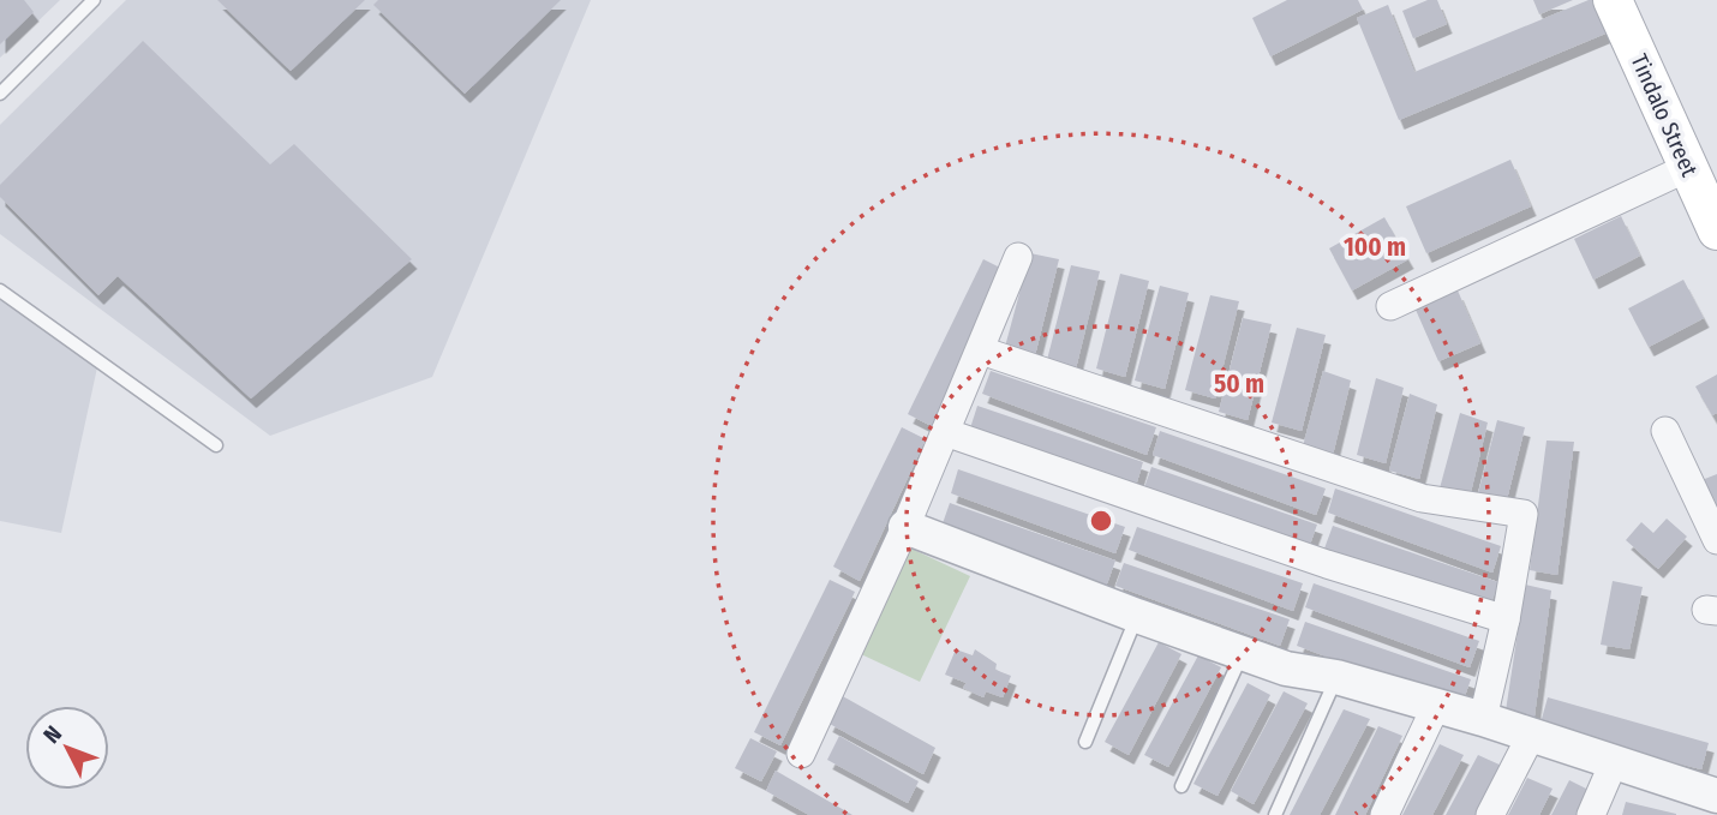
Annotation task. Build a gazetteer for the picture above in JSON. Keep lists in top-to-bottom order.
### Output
{
  "streets": {
    "main road": ["Tindalo Street"]
  },
  "north": "top left",
  "rings": ["100 m", "50 m"]
}
